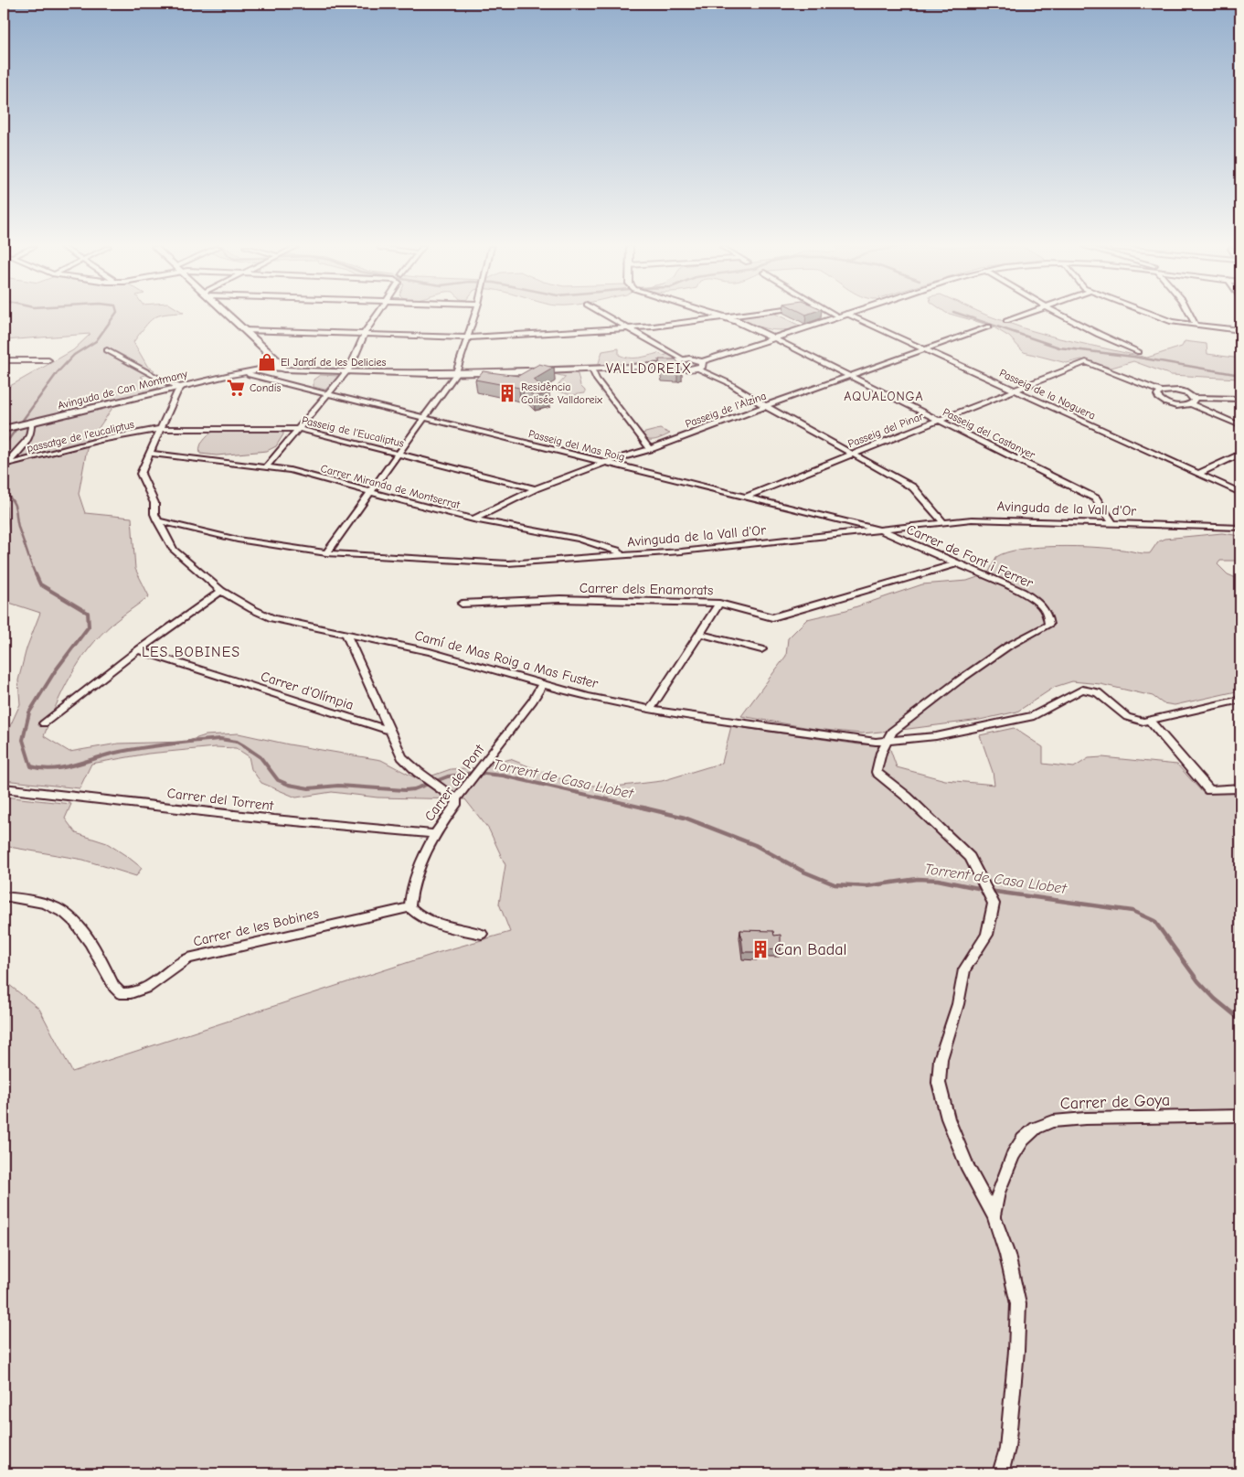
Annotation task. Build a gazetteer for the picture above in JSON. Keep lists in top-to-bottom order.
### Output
{
  "streets": {
    "street": [
      "Avinguda de Can Montmany",
      "Passeig de la Noguera",
      "Passeig de l'Alzina",
      "Passeig del Pinar",
      "Passeig de l'Eucaliptus",
      "Passeig del Castanyer",
      "passatge de l'eucaliptus",
      "Passeig del Mas Roig",
      "Carrer Miranda de Montserrat",
      "Avinguda de la Vall d'Or",
      "Carrer de Font i Ferrer",
      "Carrer dels Enamorats",
      "Camí de Mas Roig a Mas Fuster",
      "Carrer d'Olímpia",
      "Carrer del Pont",
      "Carrer del Torrent",
      "Carrer de les Bobines",
      "Carrer de Goya"
    ]
  },
  "crossings": [
    ["Avinguda de Can Montmany", "Passeig del Mas Roig"],
    ["Avinguda de Can Montmany", "Camí de Mas Roig a Mas Fuster"],
    ["Passeig de la Noguera", "Passeig de l'Alzina"],
    ["Passeig de la Noguera", "Passeig del Pinar"],
    ["Passeig de l'Alzina", "Passeig de l'Eucaliptus"],
    ["Passeig de l'Alzina", "Passeig del Castanyer"],
    ["Passeig de l'Alzina", "Passeig del Mas Roig"],
    ["Passeig de l'Alzina", "Carrer Miranda de Montserrat"],
    ["Passeig del Pinar", "Passeig del Castanyer"],
    ["Passeig del Pinar", "Passeig del Mas Roig"],
    ["Passeig de l'Eucaliptus", "passatge de l'eucaliptus"],
    ["Passeig de l'Eucaliptus", "Camí de Mas Roig a Mas Fuster"],
    ["Passeig del Castanyer", "Avinguda de la Vall d'Or"],
    ["passatge de l'eucaliptus", "Camí de Mas Roig a Mas Fuster"],
    ["Passeig del Mas Roig", "Avinguda de la Vall d'Or"],
    ["Passeig del Mas Roig", "Carrer de Font i Ferrer"],
    ["Carrer Miranda de Montserrat", "Avinguda de la Vall d'Or"],
    ["Carrer Miranda de Montserrat", "Camí de Mas Roig a Mas Fuster"],
    ["Avinguda de la Vall d'Or", "Carrer de Font i Ferrer"],
    ["Avinguda de la Vall d'Or", "Camí de Mas Roig a Mas Fuster"],
    ["Carrer de Font i Ferrer", "Carrer dels Enamorats"],
    ["Carrer de Font i Ferrer", "Camí de Mas Roig a Mas Fuster"],
    ["Camí de Mas Roig a Mas Fuster", "Carrer del Pont"],
    ["Carrer del Pont", "Carrer del Torrent"],
    ["Carrer del Pont", "Carrer de les Bobines"]
  ],
  "districts": ["VALLDOREIX", "AQUALONGA", "LES BOBINES"],
  "water": ["Torrent de Casa Llobet"],
  "places": {
    "shop": ["El Jardí de les Delicies"],
    "supermarket": ["Condis"],
    "building": ["Residència Colisée Valldoreix", "Can Badal"]
  }
}
